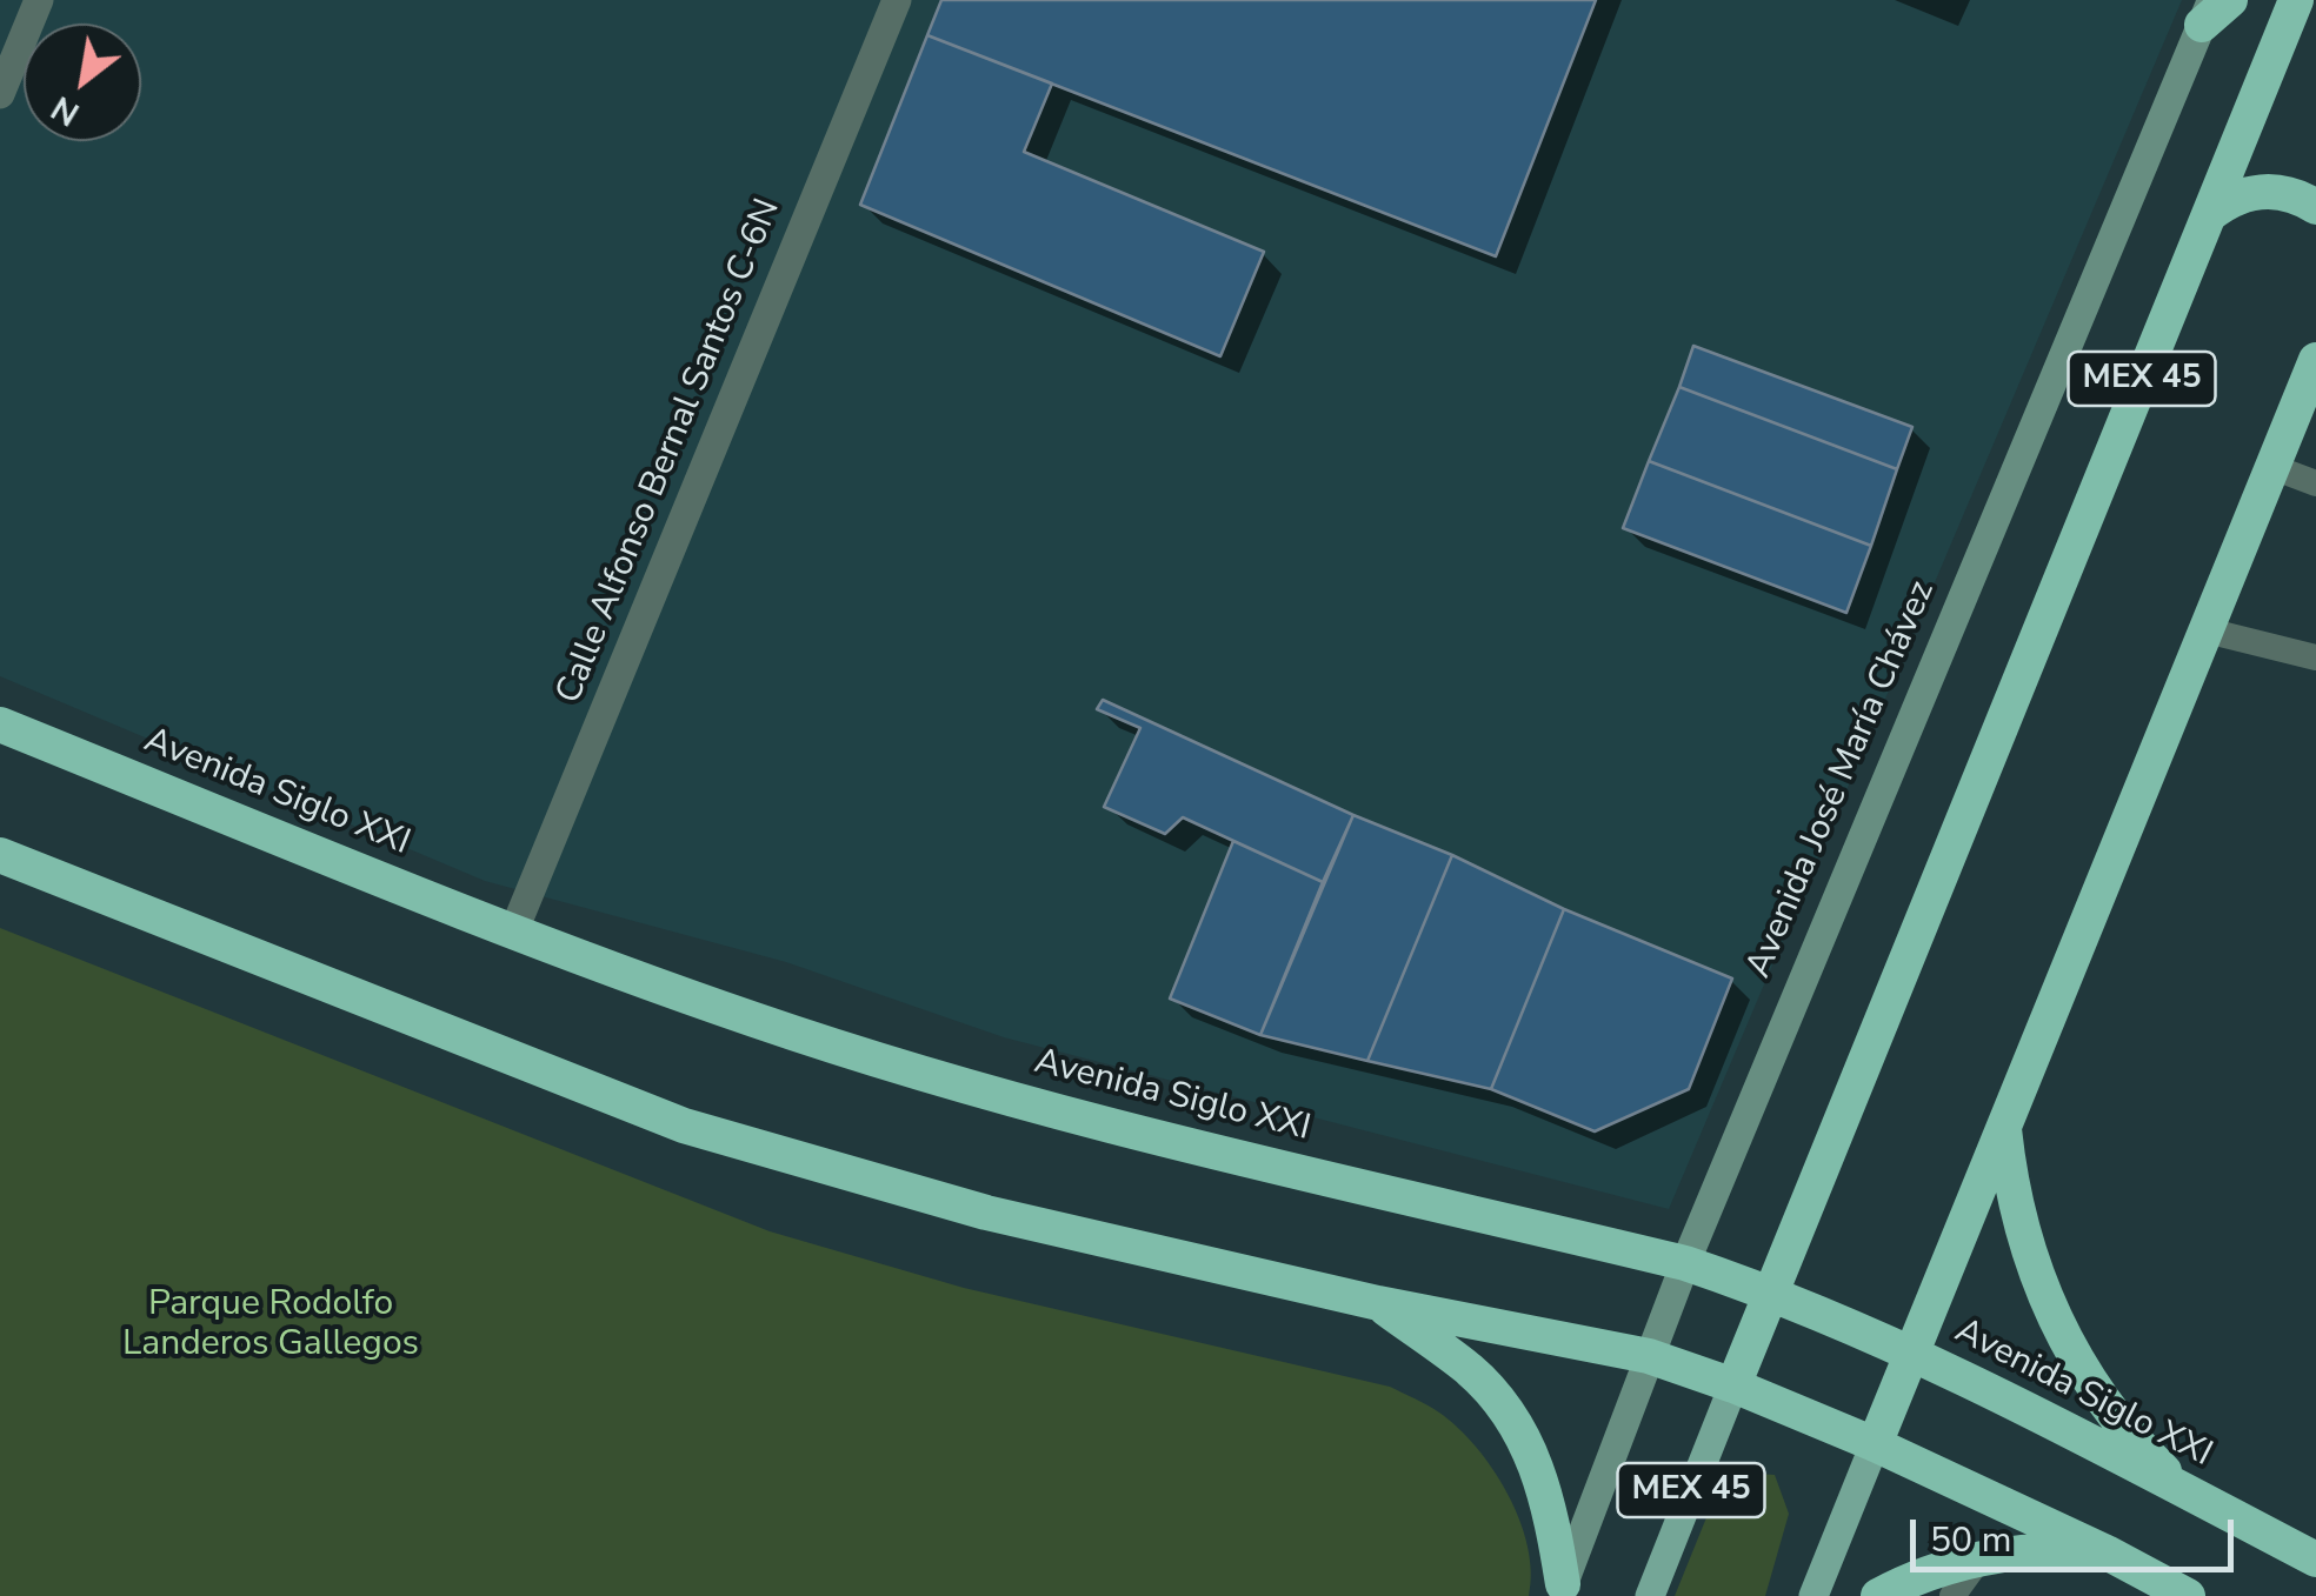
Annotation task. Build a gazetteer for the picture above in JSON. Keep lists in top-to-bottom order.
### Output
{
  "streets": {
    "highway": ["MEX 45", "Avenida Siglo XXI"],
    "street": ["Calle Alfonso Bernal Santos C-6N", "Avenida José María Chávez"]
  },
  "crossings": [
    ["MEX 45", "Avenida Siglo XXI"],
    ["Calle Alfonso Bernal Santos C-6N", "Avenida Siglo XXI"],
    ["Avenida José María Chávez", "Avenida Siglo XXI"]
  ],
  "parks": ["Parque Rodolfo Landeros Gallegos"],
  "scale_bar": "50 m",
  "north": "bottom left"
}
